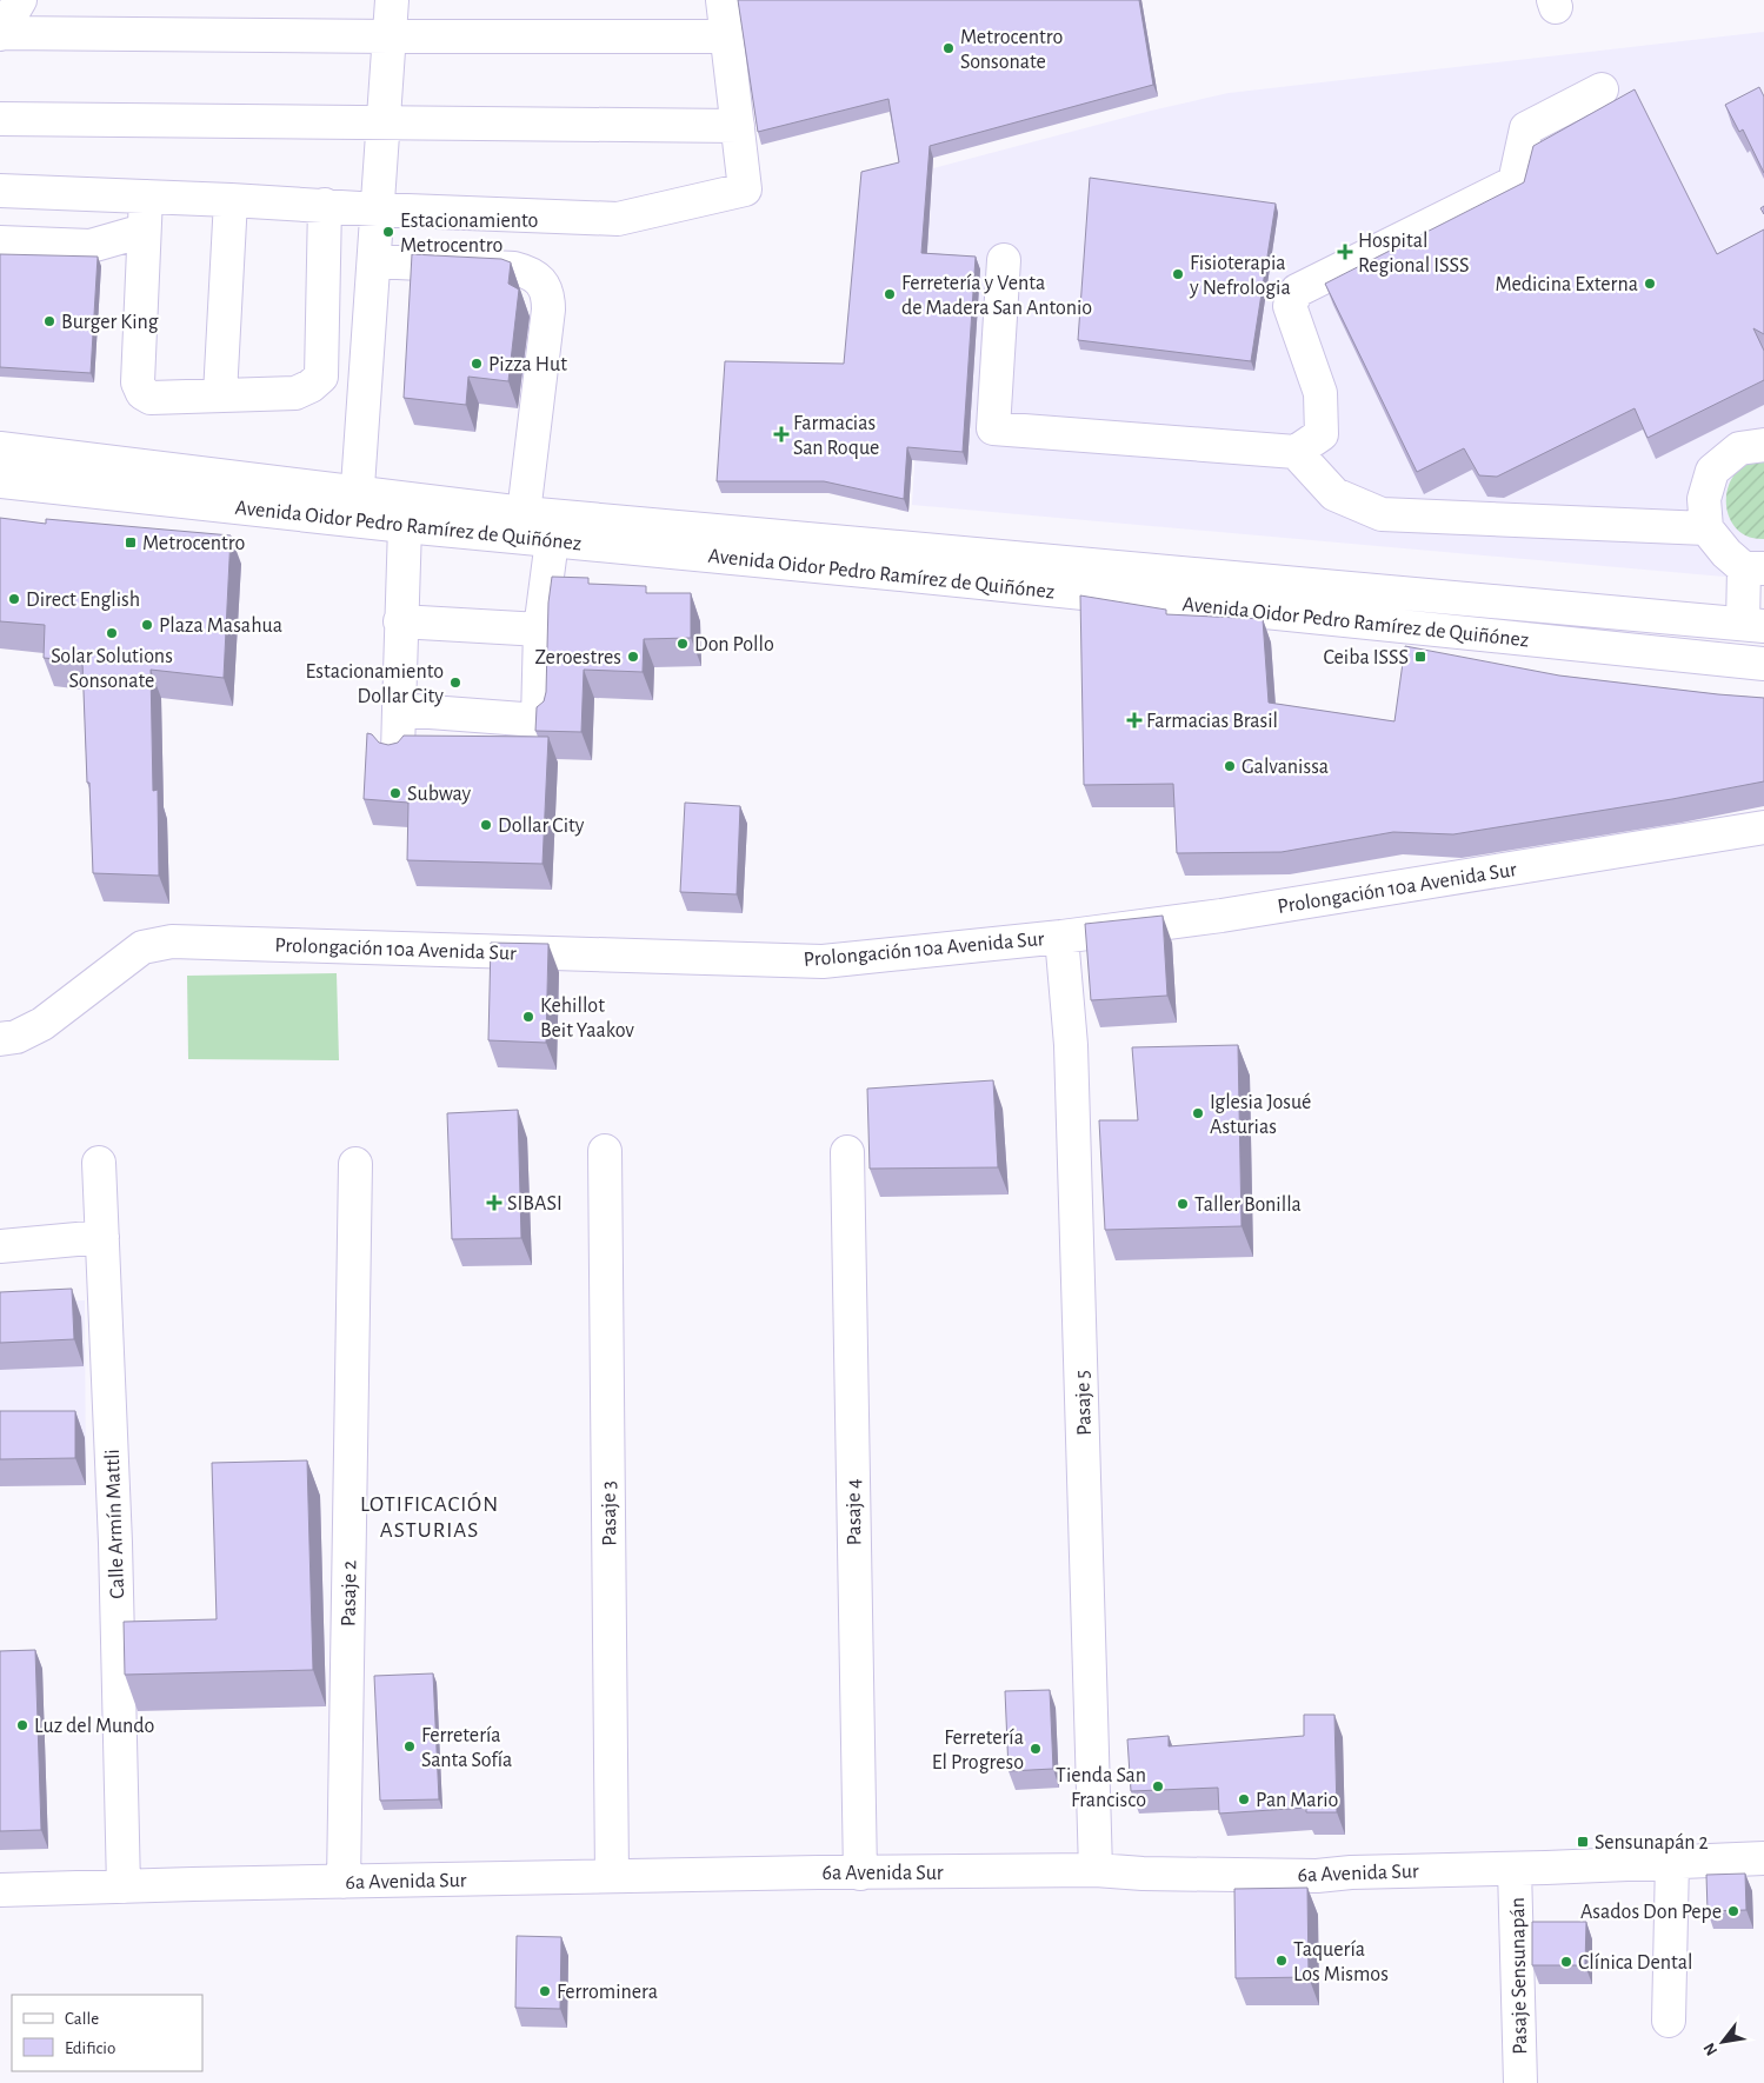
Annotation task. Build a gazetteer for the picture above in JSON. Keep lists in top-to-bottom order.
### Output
{
  "streets": {
    "street": [
      "Avenida Oidor Pedro Ramírez de Quiñónez",
      "Prolongación 10a Avenida Sur",
      "Pasaje 5",
      "Pasaje 4",
      "Pasaje 3",
      "Calle Armín Mattli",
      "Pasaje 2",
      "6a Avenida Sur",
      "Pasaje Sensunapán"
    ]
  },
  "crossings": [
    ["Prolongación 10a Avenida Sur", "Pasaje 5"],
    ["Pasaje 5", "6a Avenida Sur"],
    ["Pasaje 4", "6a Avenida Sur"],
    ["Pasaje 3", "6a Avenida Sur"],
    ["Calle Armín Mattli", "6a Avenida Sur"],
    ["Pasaje 2", "6a Avenida Sur"],
    ["6a Avenida Sur", "Pasaje Sensunapán"]
  ],
  "districts": ["LOTIFICACIÓN ASTURIAS"],
  "places": {
    "other": [
      "Metrocentro Sonsonate",
      "Estacionamiento Metrocentro",
      "Fisioterapia y Nefrologia",
      "Medicina Externa",
      "Ferretería y Venta de Madera San Antonio",
      "Burger King",
      "Pizza Hut",
      "Direct English",
      "Plaza Masahua",
      "Solar Solutions Sonsonate",
      "Don Pollo",
      "Zeroestres",
      "Estacionamiento Dollar City",
      "Galvanissa",
      "Subway",
      "Dollar City",
      "Kehillot Beit Yaakov",
      "Iglesia Josué Asturias",
      "Taller Bonilla",
      "Luz del Mundo",
      "Ferretería Santa Sofía",
      "Ferretería El Progreso",
      "Tienda San Francisco",
      "Pan Mario",
      "Asados Don Pepe",
      "Taquería Los Mismos",
      "Clínica Dental",
      "Ferrominera"
    ],
    "health": [
      "Hospital Regional ISSS",
      "Farmacias San Roque",
      "Farmacias Brasil",
      "SIBASI"
    ],
    "transit": ["Metrocentro", "Ceiba ISSS", "Sensunapán 2"]
  },
  "legend": ["Calle", "Edificio"],
  "north": "bottom left"
}
